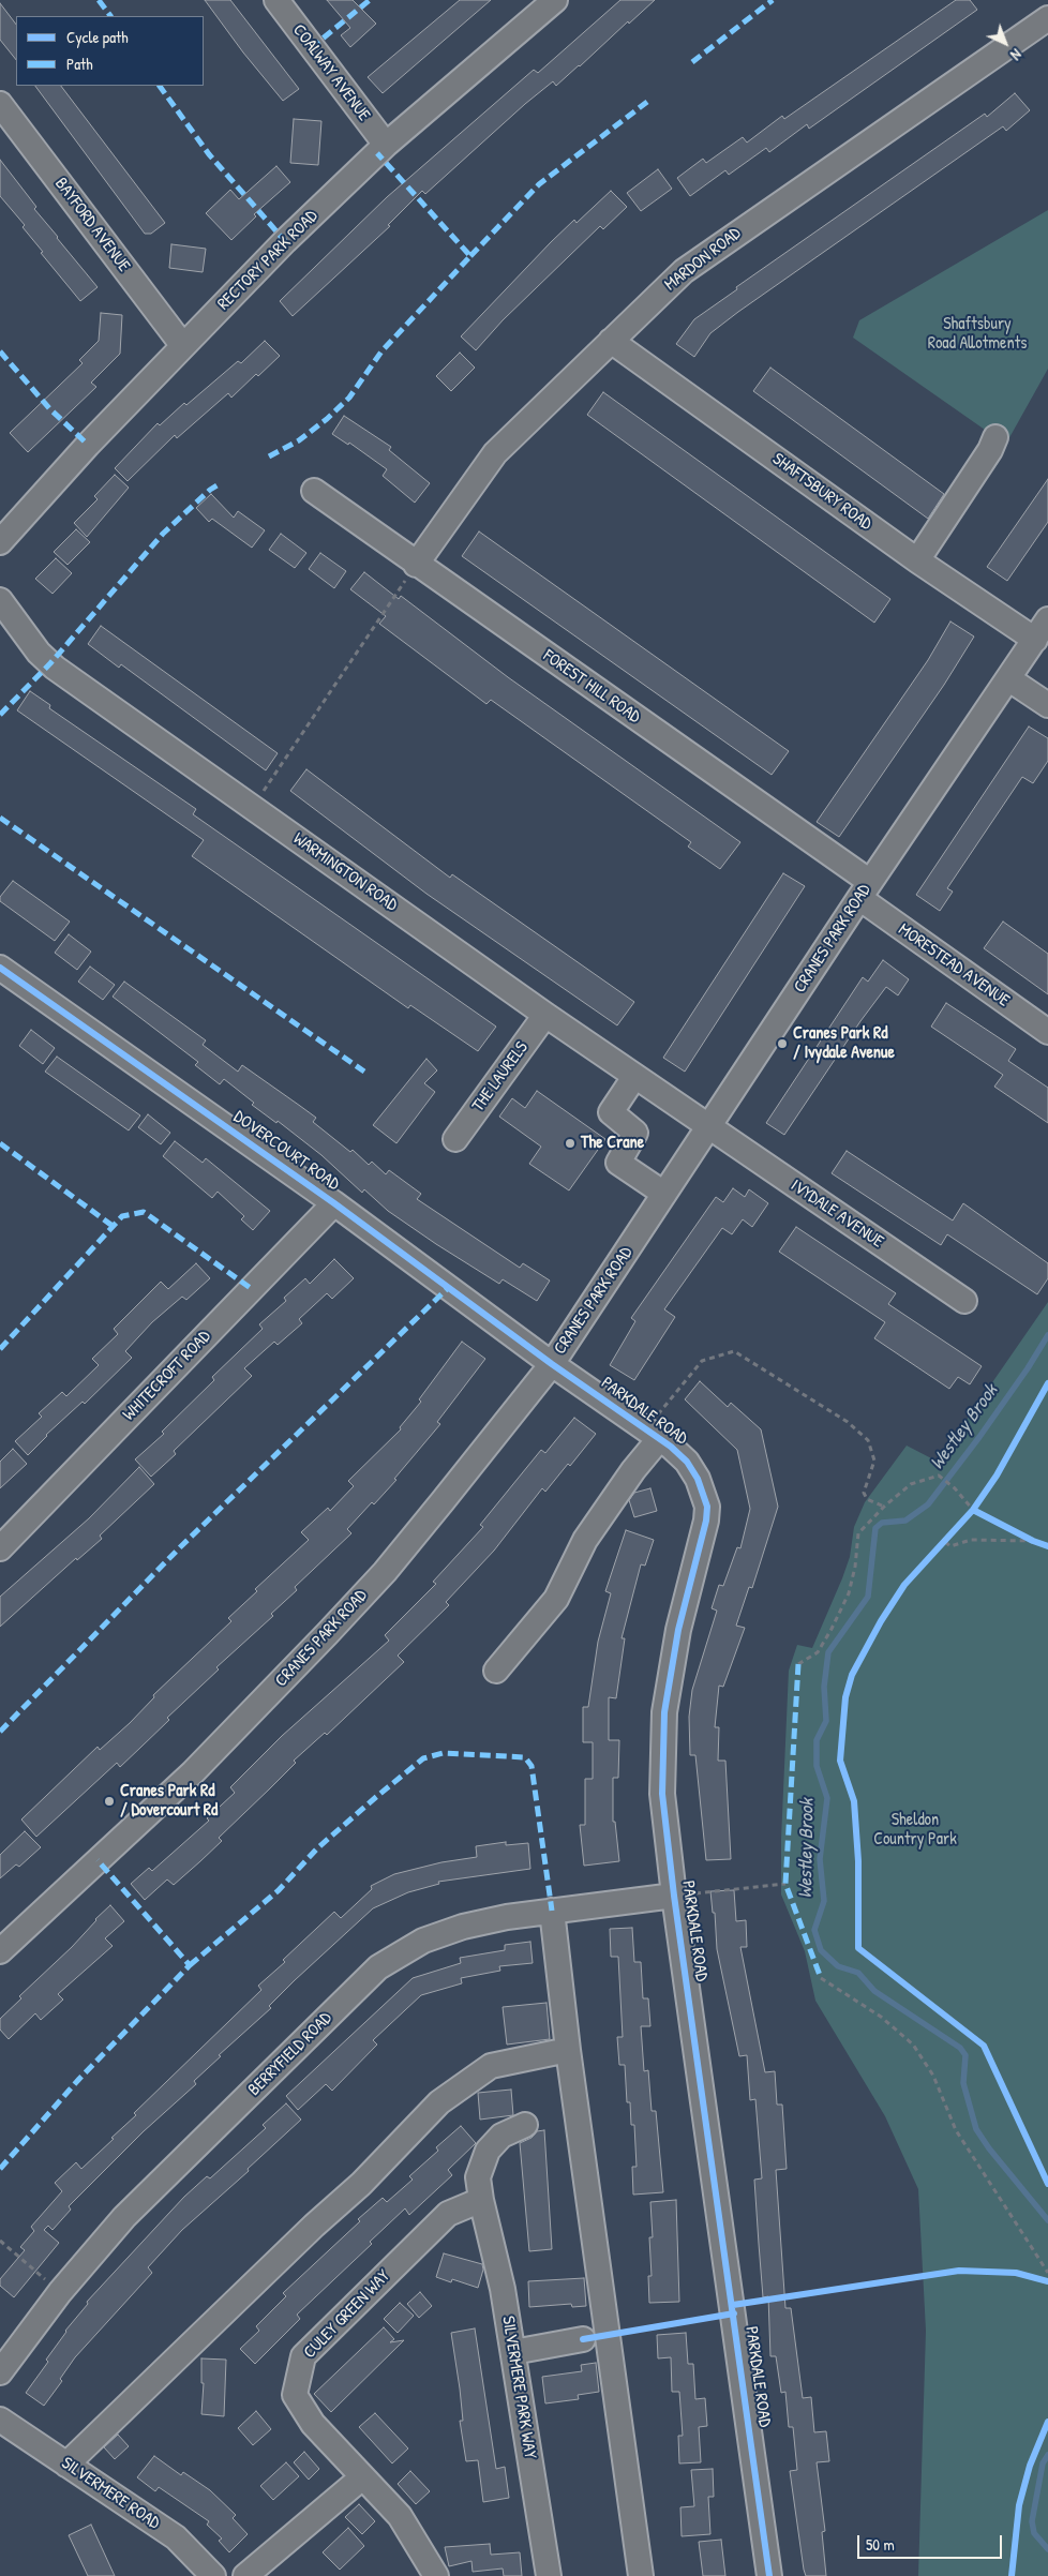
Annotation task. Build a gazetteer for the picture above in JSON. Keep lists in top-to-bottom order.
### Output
{
  "streets": {
    "street": [
      "COALWAY AVENUE",
      "BAYFORD AVENUE",
      "MARDON ROAD",
      "RECTORY PARK ROAD",
      "SHAFTSBURY ROAD",
      "FOREST HILL ROAD",
      "WARMINGTON ROAD",
      "CRANES PARK ROAD",
      "MORESTEAD AVENUE",
      "THE LAURELS",
      "DOVERCOURT ROAD",
      "IVYDALE AVENUE",
      "WHITECROFT ROAD",
      "PARKDALE ROAD",
      "BERRYFIELD ROAD",
      "CULEY GREEN WAY",
      "SILVERMERE PARK WAY",
      "SILVERMERE ROAD"
    ]
  },
  "crossings": [
    ["COALWAY AVENUE", "RECTORY PARK ROAD"],
    ["BAYFORD AVENUE", "RECTORY PARK ROAD"],
    ["MARDON ROAD", "SHAFTSBURY ROAD"],
    ["MARDON ROAD", "FOREST HILL ROAD"],
    ["SHAFTSBURY ROAD", "CRANES PARK ROAD"],
    ["FOREST HILL ROAD", "CRANES PARK ROAD"],
    ["FOREST HILL ROAD", "MORESTEAD AVENUE"],
    ["WARMINGTON ROAD", "CRANES PARK ROAD"],
    ["WARMINGTON ROAD", "THE LAURELS"],
    ["WARMINGTON ROAD", "IVYDALE AVENUE"],
    ["CRANES PARK ROAD", "MORESTEAD AVENUE"],
    ["CRANES PARK ROAD", "DOVERCOURT ROAD"],
    ["CRANES PARK ROAD", "IVYDALE AVENUE"],
    ["CRANES PARK ROAD", "PARKDALE ROAD"],
    ["DOVERCOURT ROAD", "WHITECROFT ROAD"],
    ["DOVERCOURT ROAD", "PARKDALE ROAD"],
    ["PARKDALE ROAD", "BERRYFIELD ROAD"],
    ["CULEY GREEN WAY", "SILVERMERE PARK WAY"]
  ],
  "water": ["Westley Brook"],
  "parks": ["Shaftsbury Road Allotments", "Sheldon Country Park"],
  "places": ["Cranes Park Rd / Ivydale Avenue", "The Crane", "Cranes Park Rd / Dovercourt Rd"],
  "legend": ["Cycle path", "Path"],
  "scale_bar": "50 m",
  "north": "bottom right"
}
